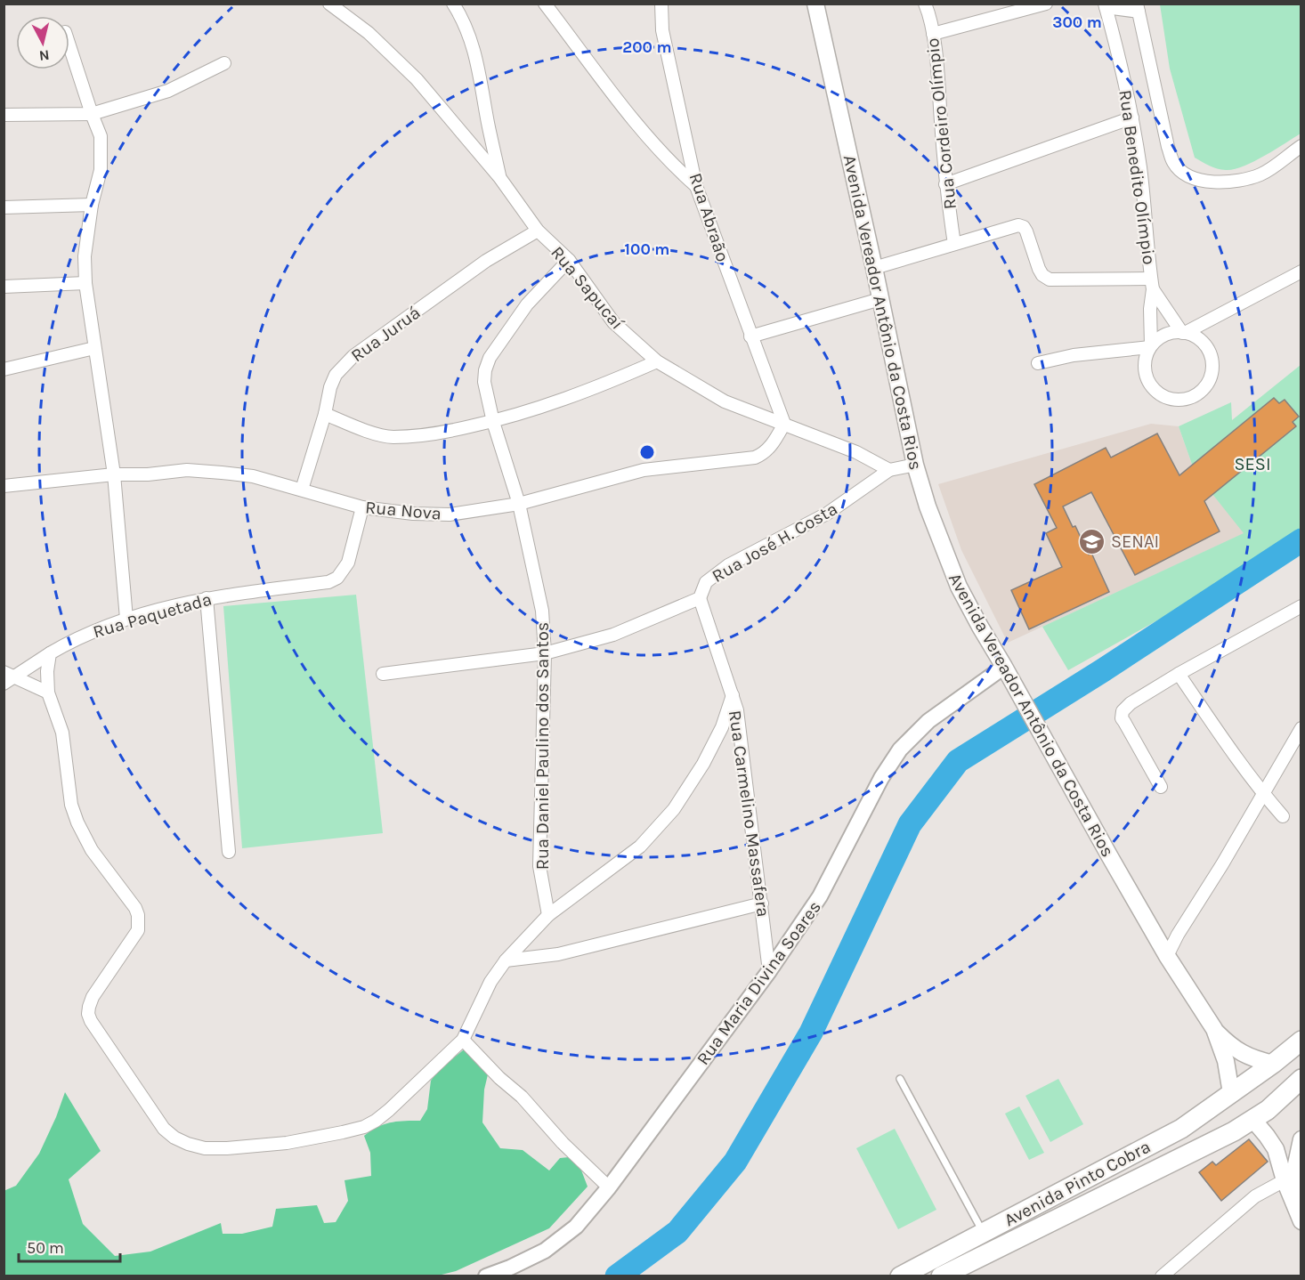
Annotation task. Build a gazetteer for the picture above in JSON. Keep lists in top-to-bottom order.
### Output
{
  "streets": {
    "highway": ["Avenida Pinto Cobra"],
    "main road": ["Avenida Vereador Antônio da Costa Rios"],
    "street": [
      "Rua Cordeiro Olímpio",
      "Rua Benedito Olímpio",
      "Rua Abraão",
      "Rua Sapucaí",
      "Rua Juruá",
      "Rua Nova",
      "Rua José H. Costa",
      "Rua Paquetada",
      "Rua Daniel Paulino dos Santos",
      "Rua Carmelino Massafera",
      "Rua Maria Divina Soares"
    ]
  },
  "crossings": [
    ["Rua Abraão", "Rua Sapucaí"],
    ["Rua Abraão", "Rua Nova"],
    ["Rua Sapucaí", "Rua Juruá"],
    ["Rua Sapucaí", "Rua Nova"],
    ["Rua Sapucaí", "Rua José H. Costa"],
    ["Rua Sapucaí", "Rua Daniel Paulino dos Santos"],
    ["Avenida Vereador Antônio da Costa Rios", "Rua Maria Divina Soares"],
    ["Avenida Vereador Antônio da Costa Rios", "Avenida Pinto Cobra"],
    ["Rua Juruá", "Rua Nova"],
    ["Rua Nova", "Rua Paquetada"],
    ["Rua Nova", "Rua Daniel Paulino dos Santos"],
    ["Rua José H. Costa", "Rua Daniel Paulino dos Santos"],
    ["Rua José H. Costa", "Rua Carmelino Massafera"],
    ["Rua Carmelino Massafera", "Rua Maria Divina Soares"]
  ],
  "parks": ["SESI"],
  "places": {
    "school or university": ["SENAI"]
  },
  "scale_bar": "50 m",
  "north": "bottom",
  "rings": ["300 m", "200 m", "100 m"]
}
